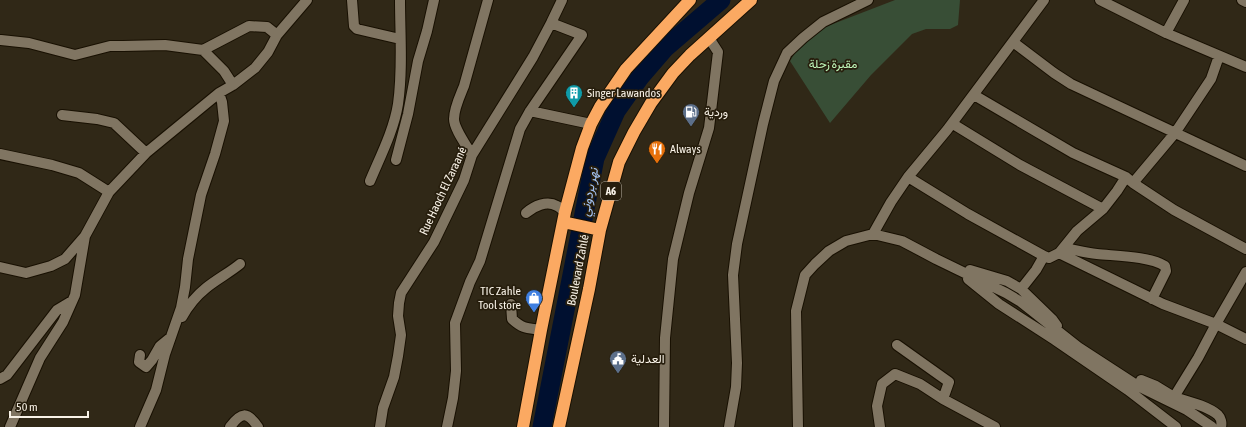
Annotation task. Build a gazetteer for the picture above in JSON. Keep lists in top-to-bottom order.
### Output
{
  "streets": {
    "highway": ["A6", "Boulevard Zahlé"],
    "street": ["Rue Haoch El Zaraané"]
  },
  "water": ["نهر بردوني"],
  "parks": ["مقبرة زحلة"],
  "places": {
    "building": ["Singer Lawandos"],
    "fuel station": ["وردية"],
    "restaurant": ["Always"],
    "shop": ["TIC Zahle Tool store"],
    "public building": ["العدلية"]
  },
  "scale_bar": "50 m"
}
